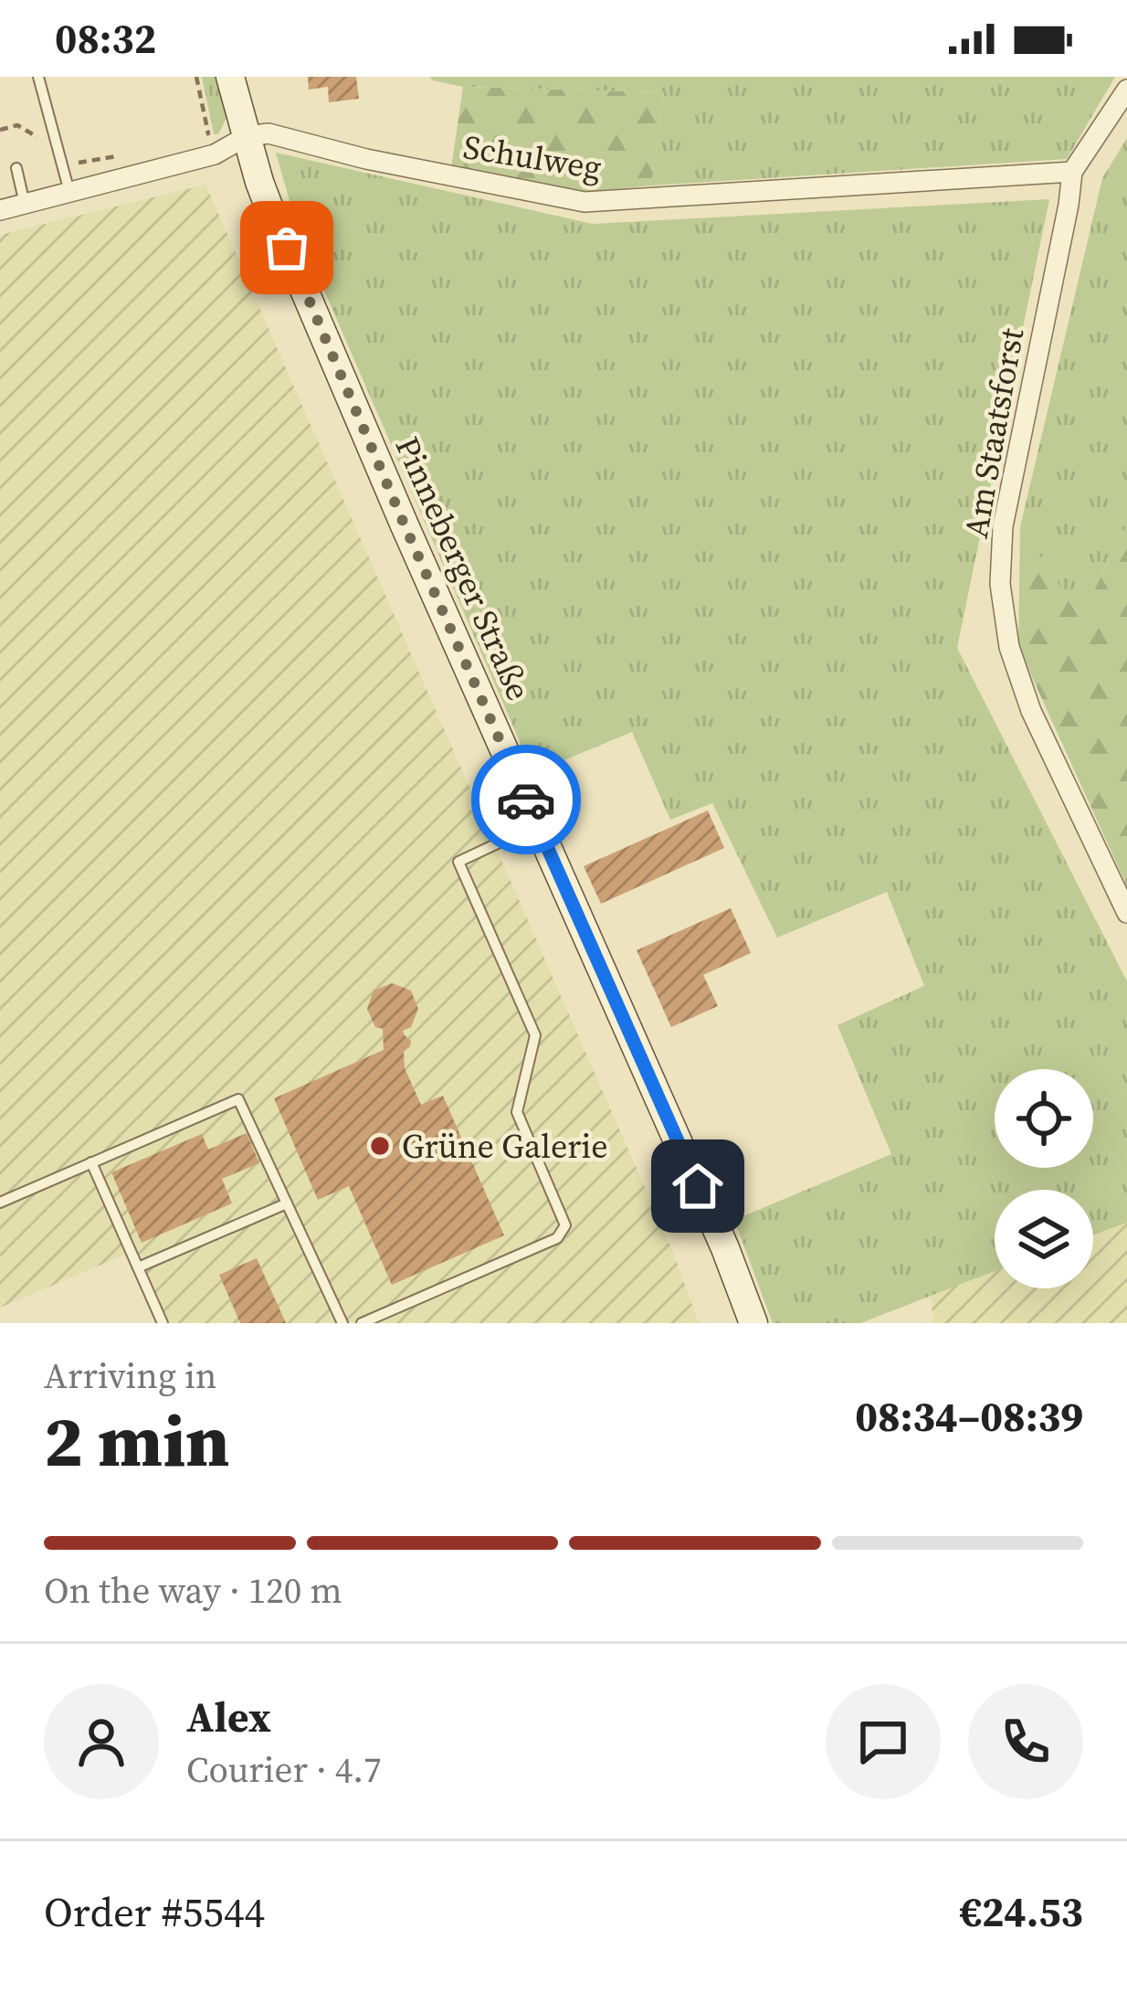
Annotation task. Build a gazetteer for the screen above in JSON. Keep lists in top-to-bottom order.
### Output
{
  "streets": {
    "main road": ["Pinneberger Straße"],
    "street": ["Schulweg", "Am Staatsforst"]
  },
  "crossings": [
    ["Schulweg", "Am Staatsforst"],
    ["Schulweg", "Pinneberger Straße"]
  ],
  "places": ["Grüne Galerie"],
  "page": {
    "status": "08:32",
    "heading": ["2 min", "Arriving in", "08:34–08:39"],
    "panel": [
      "Alex",
      "Courier · 4.7",
      "Order #5544",
      "€24.53"
    ],
    "bar": "On the way · 120 m"
  }
}
